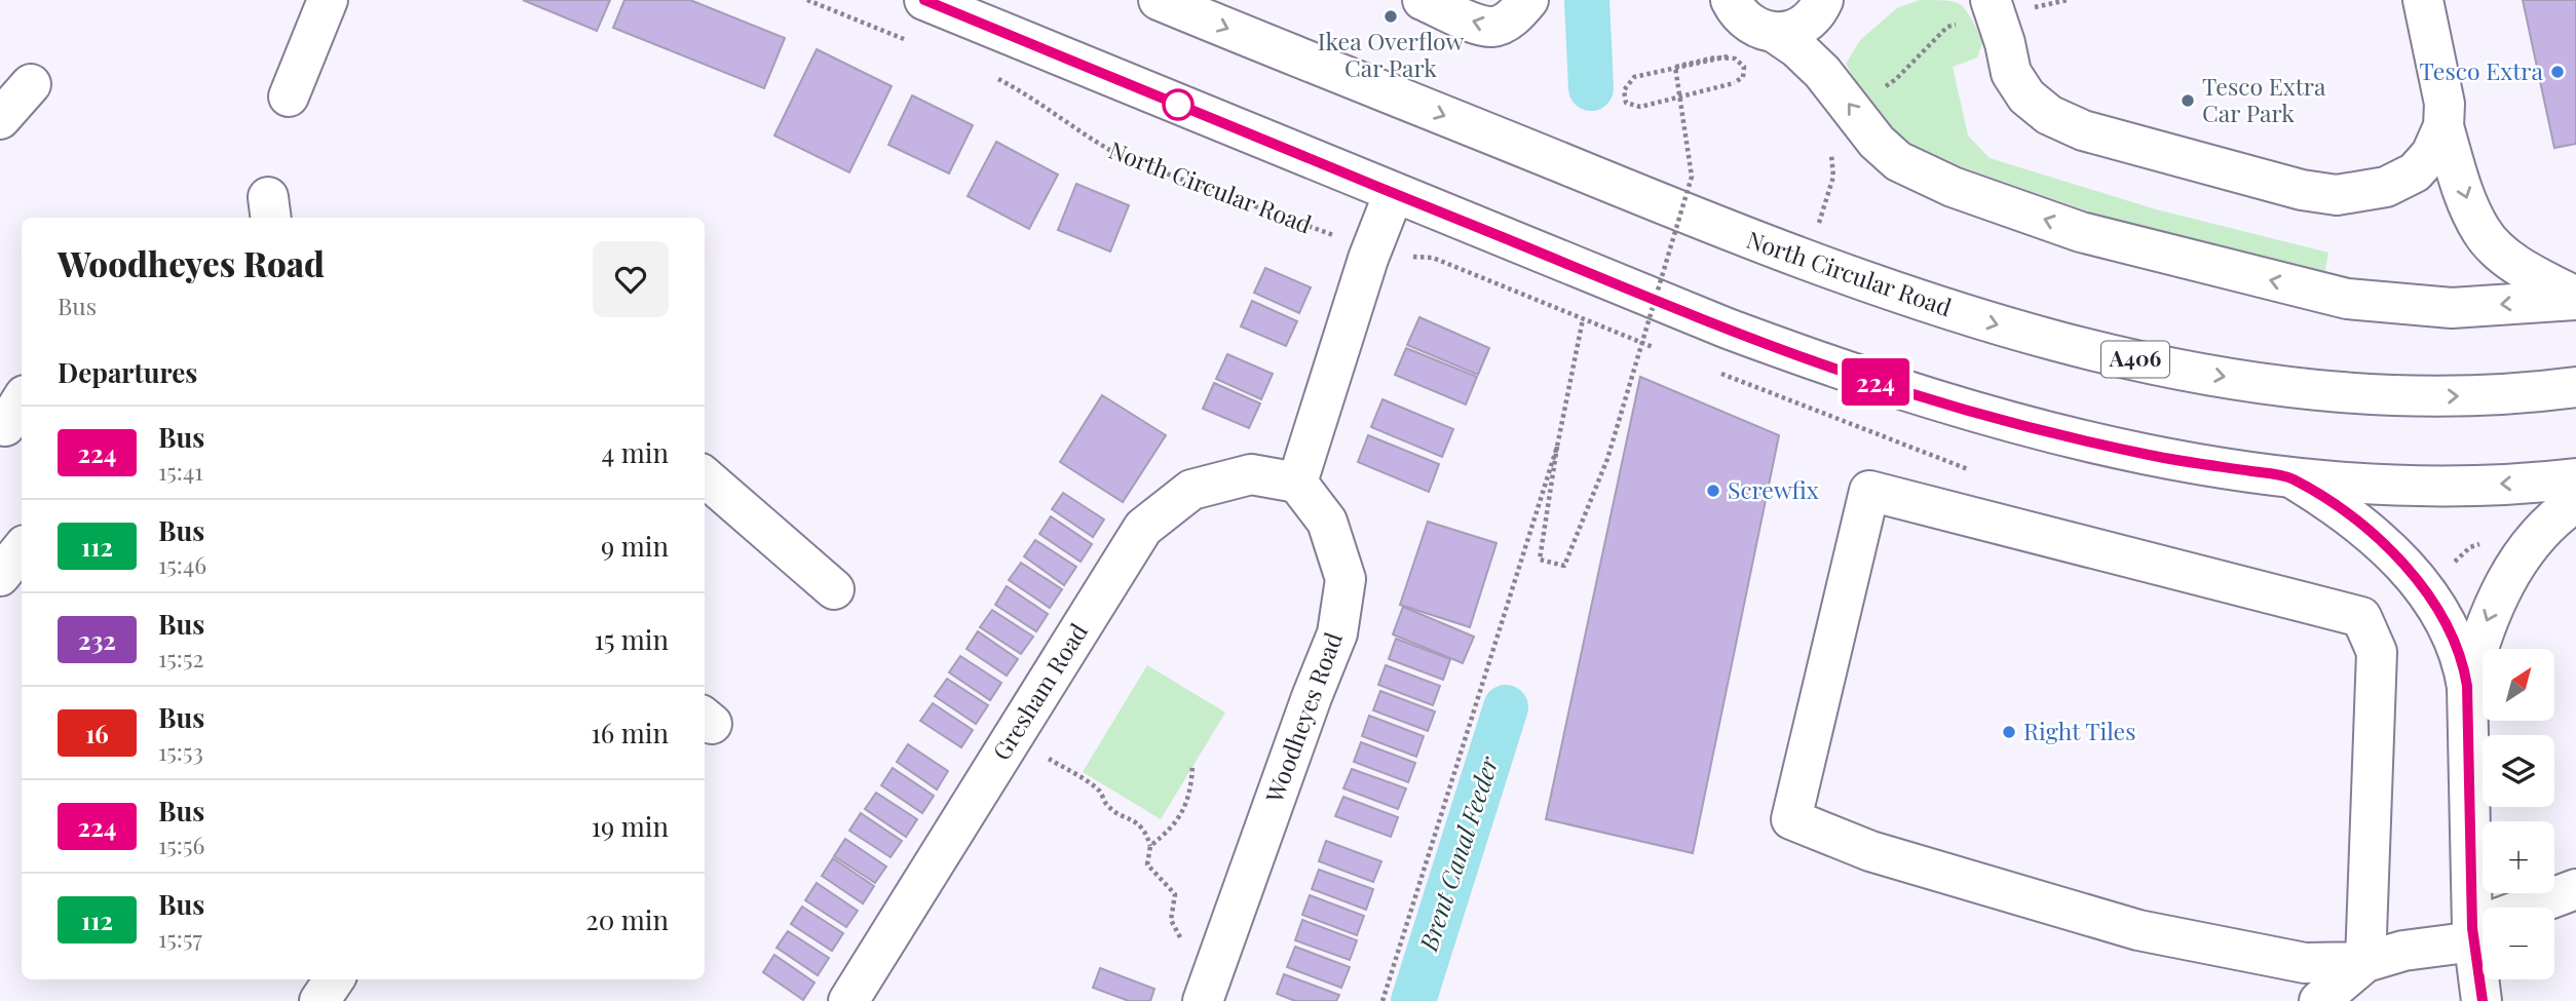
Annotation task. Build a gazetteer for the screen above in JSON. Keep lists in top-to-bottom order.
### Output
{
  "streets": {
    "main road": [
      "North Circular Road",
      "A406",
      "Gresham Road",
      "Woodheyes Road"
    ]
  },
  "crossings": [
    ["Gresham Road", "Woodheyes Road"]
  ],
  "water": ["Brent Canal Feeder"],
  "places": [
    "Ikea Overflow Car Park",
    "Tesco Extra",
    "Tesco Extra Car Park",
    "Screwfix",
    "Right Tiles"
  ],
  "lines": ["bus line 224"],
  "north": "top right",
  "page": {
    "on_map": "224",
    "heading": [
      ["Woodheyes Road", "Bus"],
      "Departures"
    ],
    "list": [
      {
        "mark": "224",
        "name": "Bus",
        "note": "15:41",
        "value": "4 min"
      },
      {
        "mark": "112",
        "name": "Bus",
        "note": "15:46",
        "value": "9 min"
      },
      {
        "mark": "232",
        "name": "Bus",
        "note": "15:52",
        "value": "15 min"
      },
      {
        "mark": "16",
        "name": "Bus",
        "note": "15:53",
        "value": "16 min"
      },
      {
        "mark": "224",
        "name": "Bus",
        "note": "15:56",
        "value": "19 min"
      },
      {
        "mark": "112",
        "name": "Bus",
        "note": "15:57",
        "value": "20 min"
      }
    ],
    "map_buttons": ["+", "−"]
  }
}
